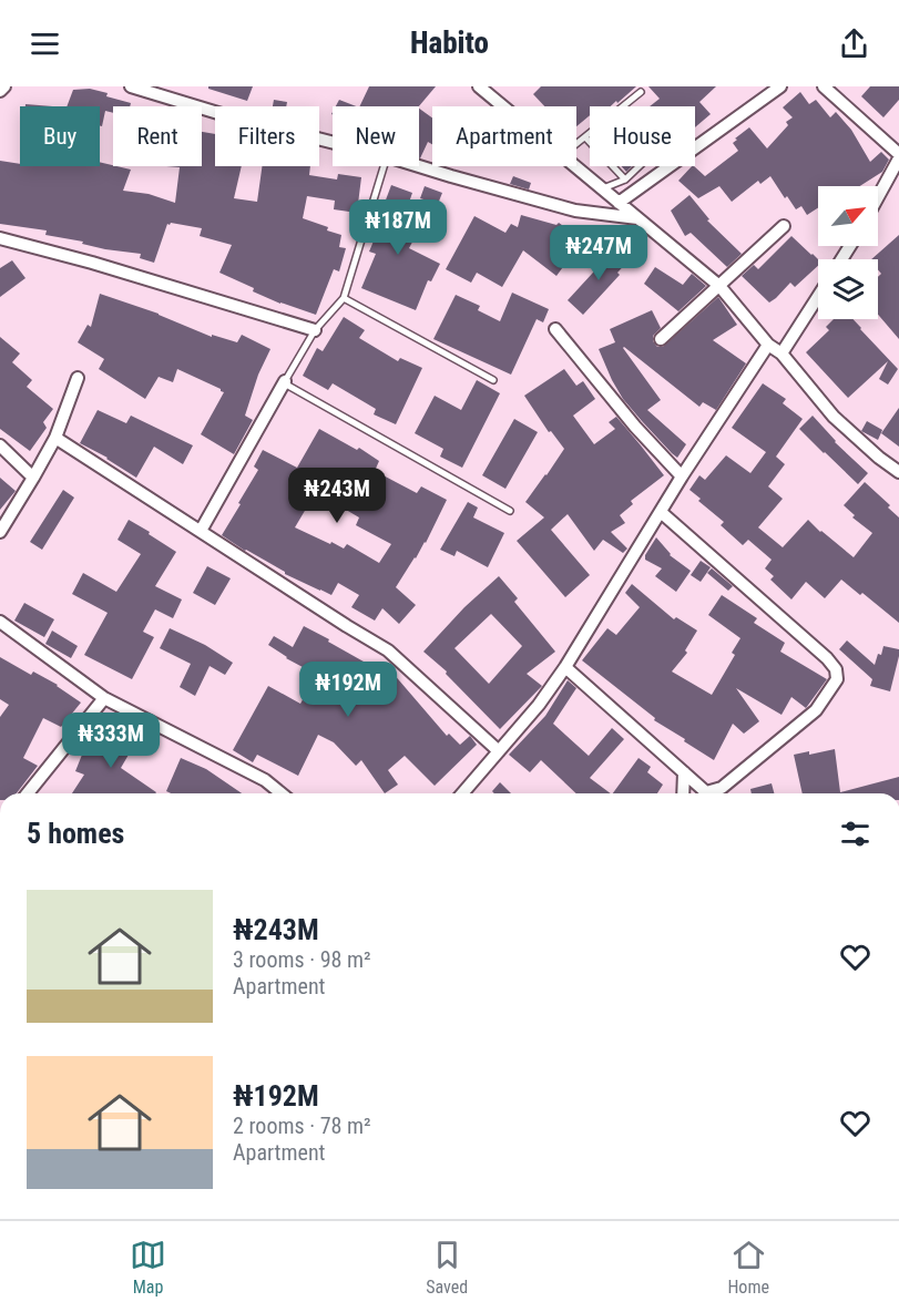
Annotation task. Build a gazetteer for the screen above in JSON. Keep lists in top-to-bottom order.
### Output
{
  "north": "top right",
  "page": {
    "header": "Habito",
    "chip": [
      "Buy",
      "Rent",
      "Filters",
      "New",
      "Apartment",
      "House"
    ],
    "price": [
      "₦187M",
      "₦247M",
      "₦243M",
      "₦192M",
      "₦333M"
    ],
    "heading": "5 homes",
    "list": [
      {
        "name": "₦243M",
        "note": "3 rooms · 98 m² · Apartment"
      },
      {
        "name": "₦192M",
        "note": "2 rooms · 78 m² · Apartment"
      }
    ],
    "tabs": ["Map", "Saved", "Home"]
  }
}
